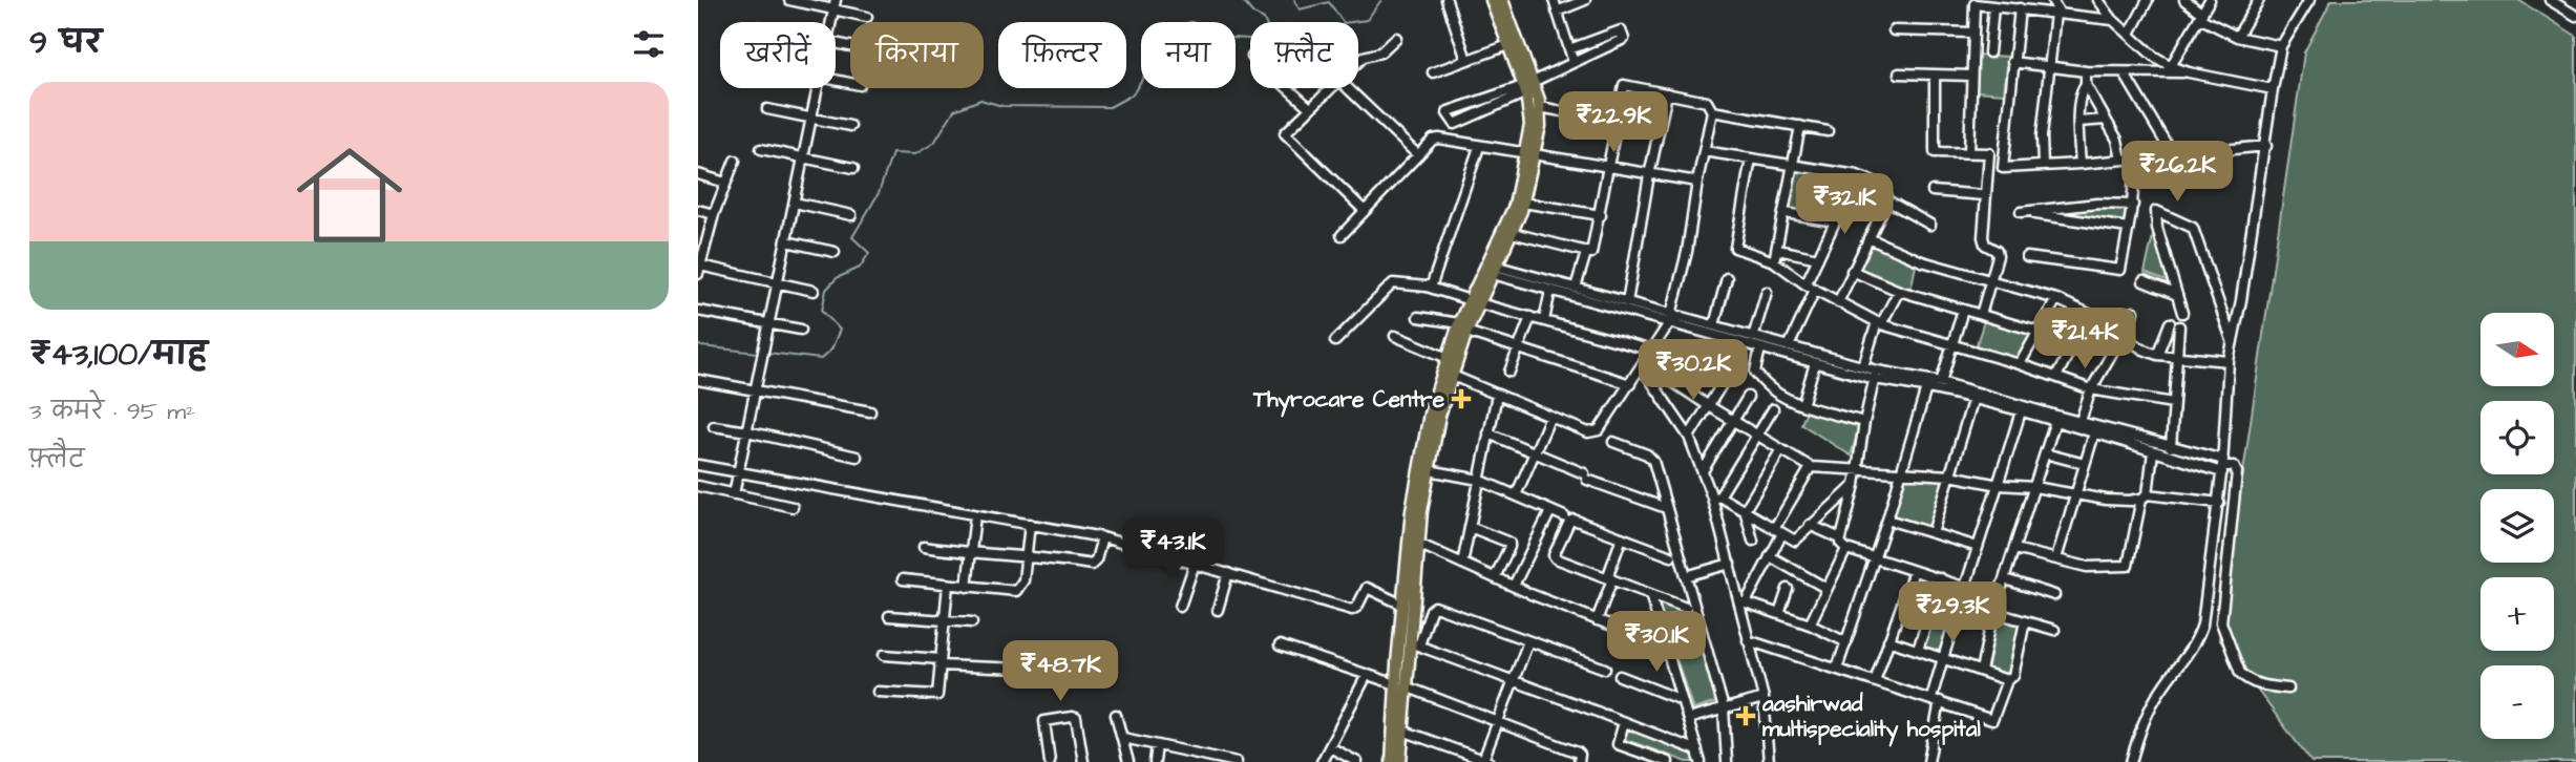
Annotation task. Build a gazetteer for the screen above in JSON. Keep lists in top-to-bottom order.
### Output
{
  "places": {
    "health": ["Thyrocare Centre", "aashirwad multispeciality hospital"]
  },
  "north": "right",
  "page": {
    "heading": "9 घर",
    "chip": [
      "खरीदें",
      "किराया",
      "फ़िल्टर",
      "नया",
      "फ़्लैट"
    ],
    "list": [
      {
        "name": "₹43,100/माह",
        "note": "3 कमरे · 95 m² · फ़्लैट"
      }
    ],
    "price": [
      "₹22.9K",
      "₹26.2K",
      "₹32.1K",
      "₹21.4K",
      "₹30.2K",
      "₹43.1K",
      "₹29.3K",
      "₹30.1K",
      "₹48.7K"
    ],
    "map_buttons": ["+", "−"]
  }
}
